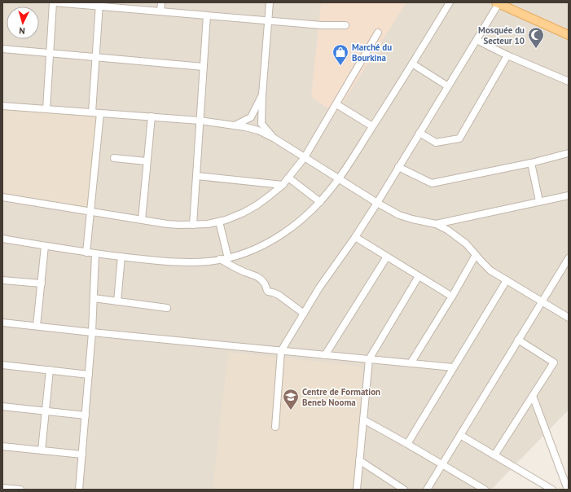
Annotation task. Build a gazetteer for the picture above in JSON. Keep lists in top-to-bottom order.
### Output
{
  "places": {
    "mosque": ["Mosquée du Secteur 10"],
    "shop": ["Marché du Bourkina"],
    "school or university": ["Centre de Formation Beneb Nooma"]
  },
  "north": "bottom"
}
